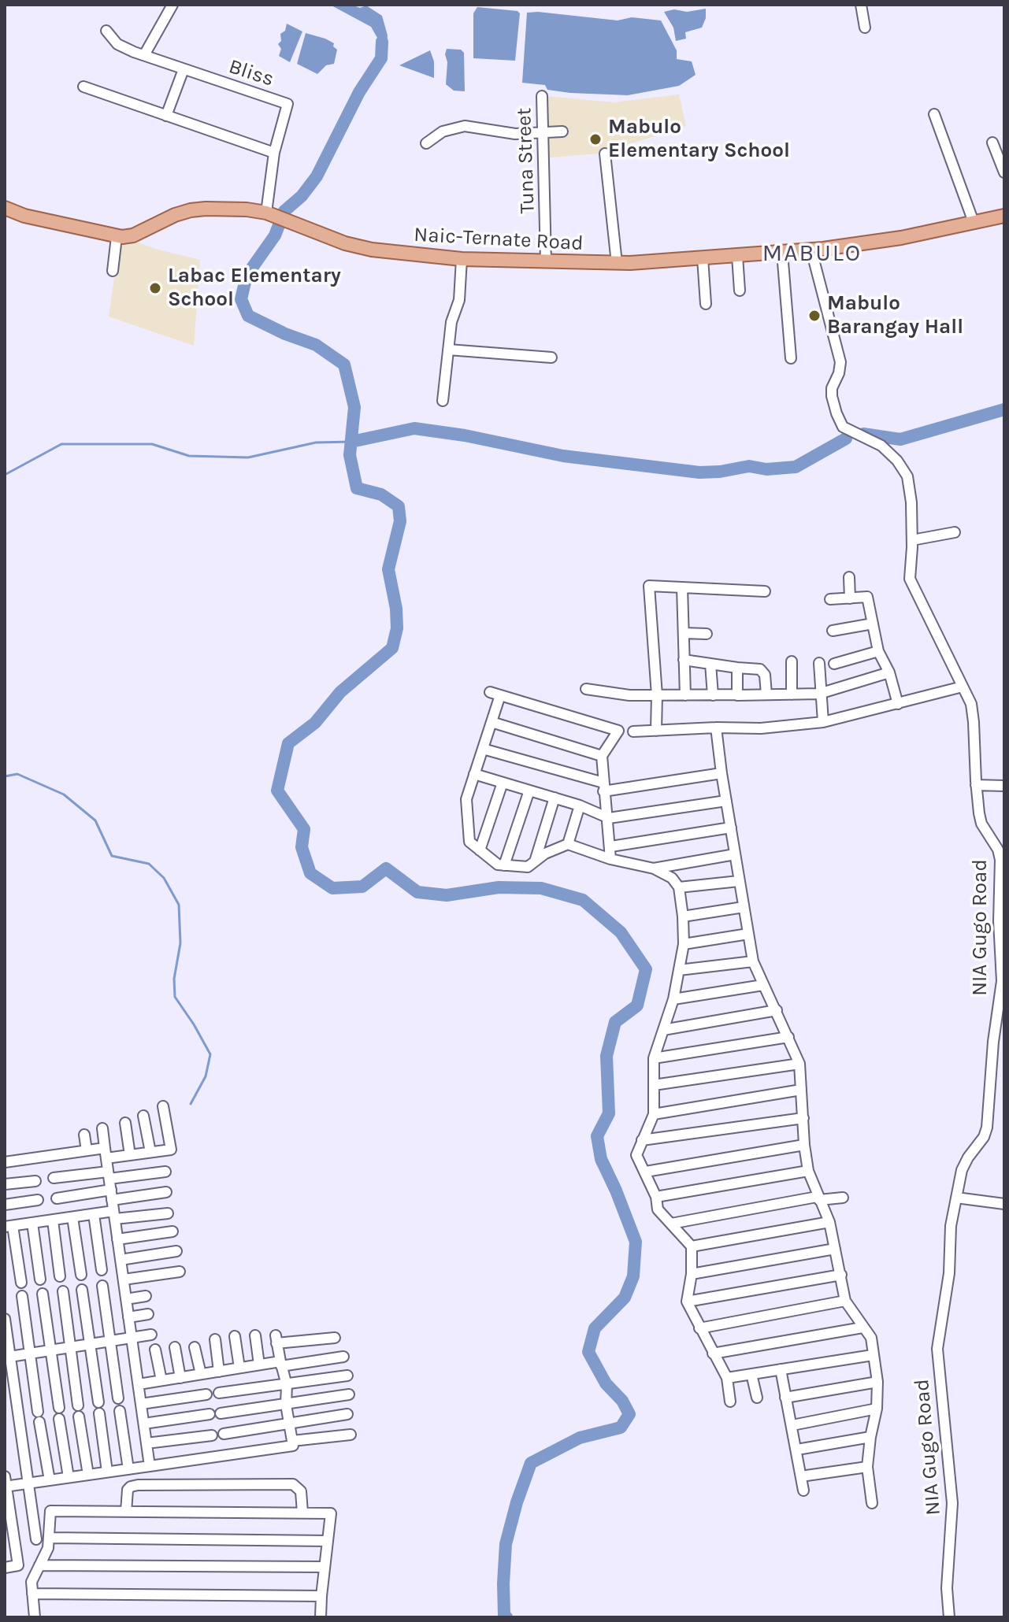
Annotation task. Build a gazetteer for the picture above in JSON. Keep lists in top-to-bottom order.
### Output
{
  "streets": {
    "main road": ["Naic-Ternate Road"],
    "street": ["Bliss", "Tuna Street", "NIA Gugo Road"]
  },
  "crossings": [
    ["Bliss", "Naic-Ternate Road"],
    ["Tuna Street", "Naic-Ternate Road"],
    ["Naic-Ternate Road", "NIA Gugo Road"]
  ],
  "districts": ["MABULO"],
  "places": ["Mabulo Elementary School", "Labac Elementary School", "Mabulo Barangay Hall"]
}
